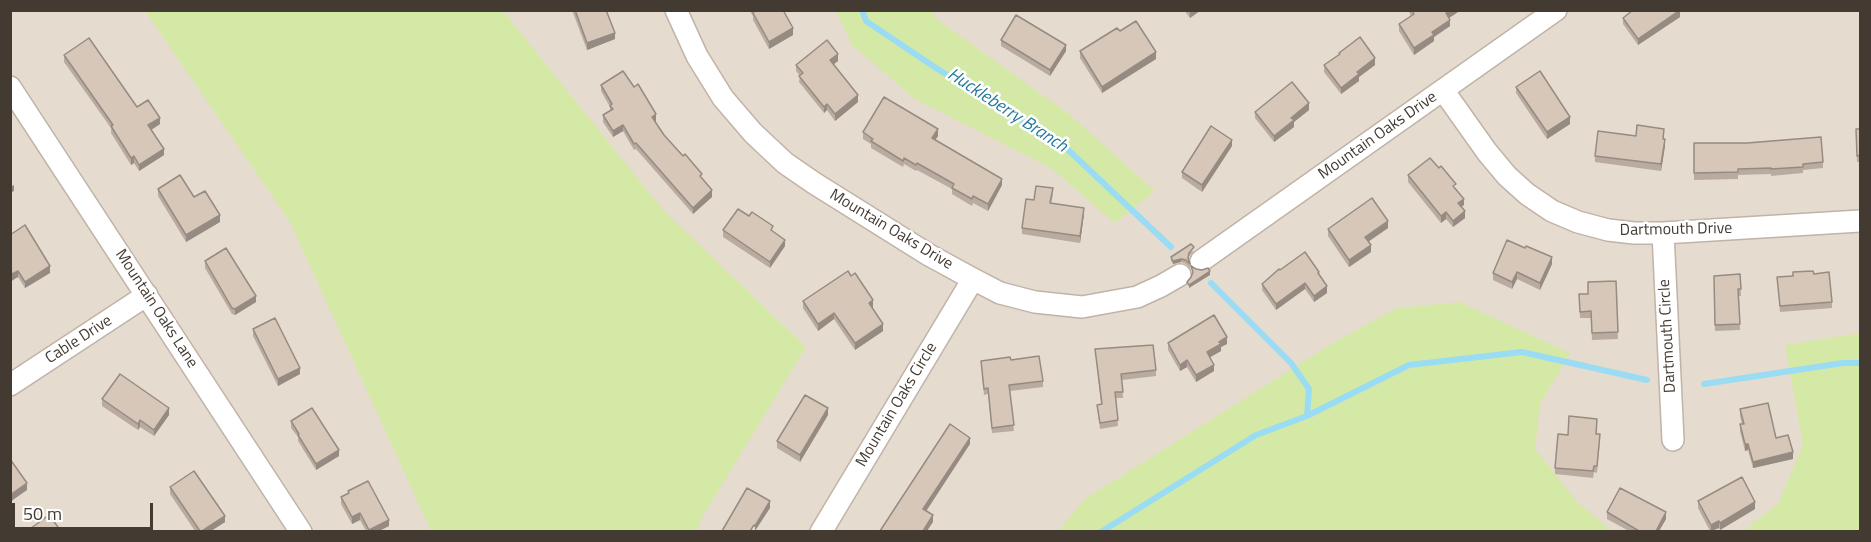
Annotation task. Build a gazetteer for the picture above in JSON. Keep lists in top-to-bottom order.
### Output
{
  "streets": {
    "street": [
      "Mountain Oaks Drive",
      "Dartmouth Drive",
      "Mountain Oaks Lane",
      "Dartmouth Circle",
      "Cable Drive",
      "Mountain Oaks Circle"
    ]
  },
  "crossings": [
    ["Mountain Oaks Drive", "Dartmouth Drive"],
    ["Mountain Oaks Drive", "Mountain Oaks Circle"],
    ["Dartmouth Drive", "Dartmouth Circle"],
    ["Mountain Oaks Lane", "Cable Drive"]
  ],
  "water": ["Huckleberry Branch"],
  "scale_bar": "50 m"
}
